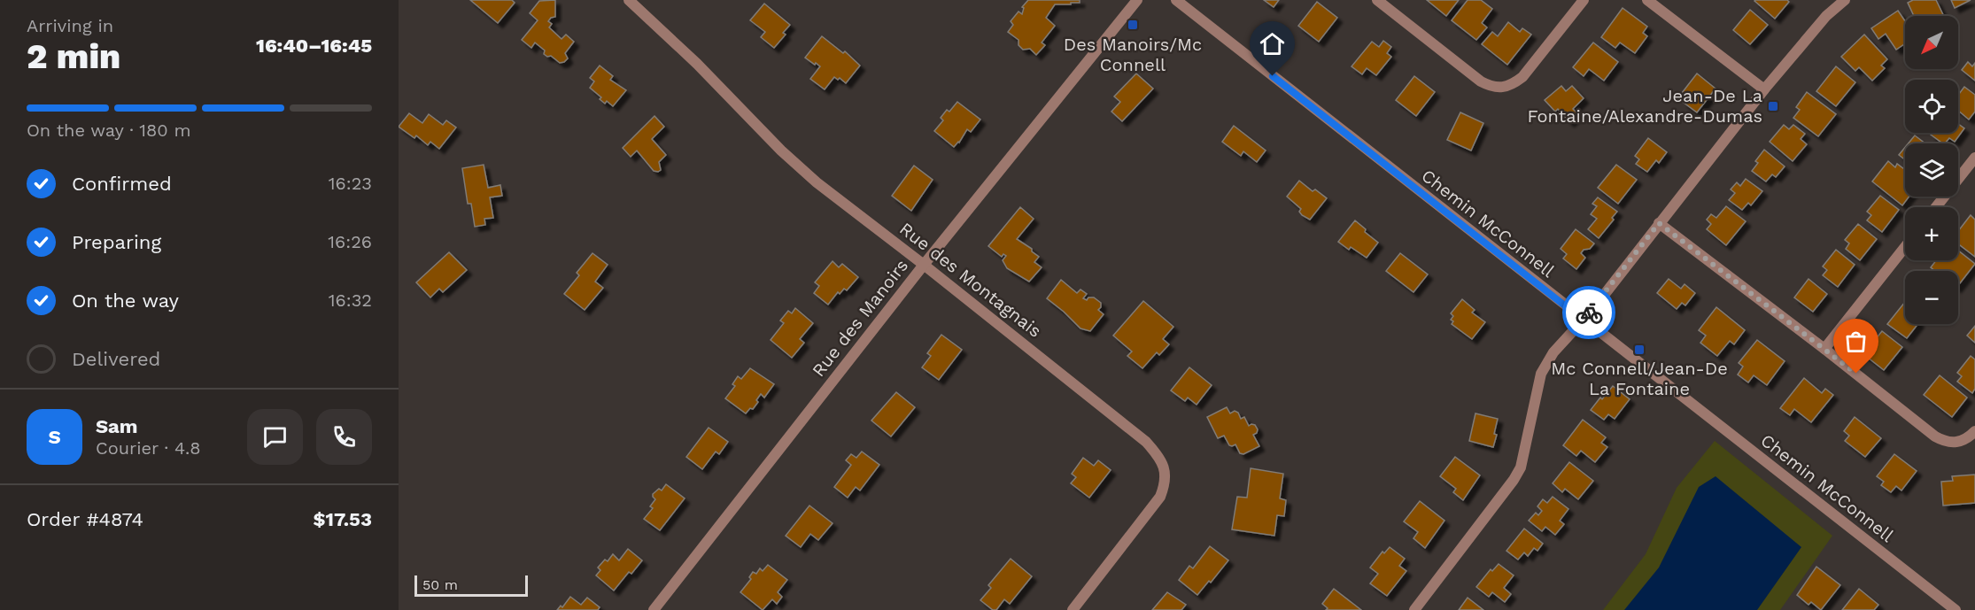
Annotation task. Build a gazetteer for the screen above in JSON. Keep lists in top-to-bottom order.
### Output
{
  "streets": {
    "street": ["Chemin McConnell", "Rue des Montagnais", "Rue des Manoirs"]
  },
  "crossings": [
    ["Rue des Montagnais", "Rue des Manoirs"]
  ],
  "places": {
    "transit": ["Des Manoirs/Mc Connell", "Jean-De La Fontaine/Alexandre-Dumas", "Mc Connell/Jean-De La Fontaine"]
  },
  "scale_bar": "50 m",
  "north": "bottom left",
  "page": {
    "heading": ["2 min", "Arriving in", "16:40–16:45"],
    "panel": [
      "Sam",
      "Courier · 4.8",
      "Order #4874",
      "$17.53"
    ],
    "map_buttons": ["+", "−"],
    "bar": "On the way · 180 m",
    "list": [
      ["Confirmed", "16:23"],
      ["Preparing", "16:26"],
      ["On the way", "16:32"],
      "Delivered"
    ],
    "round": "S",
    "scale": "50 m"
  }
}
